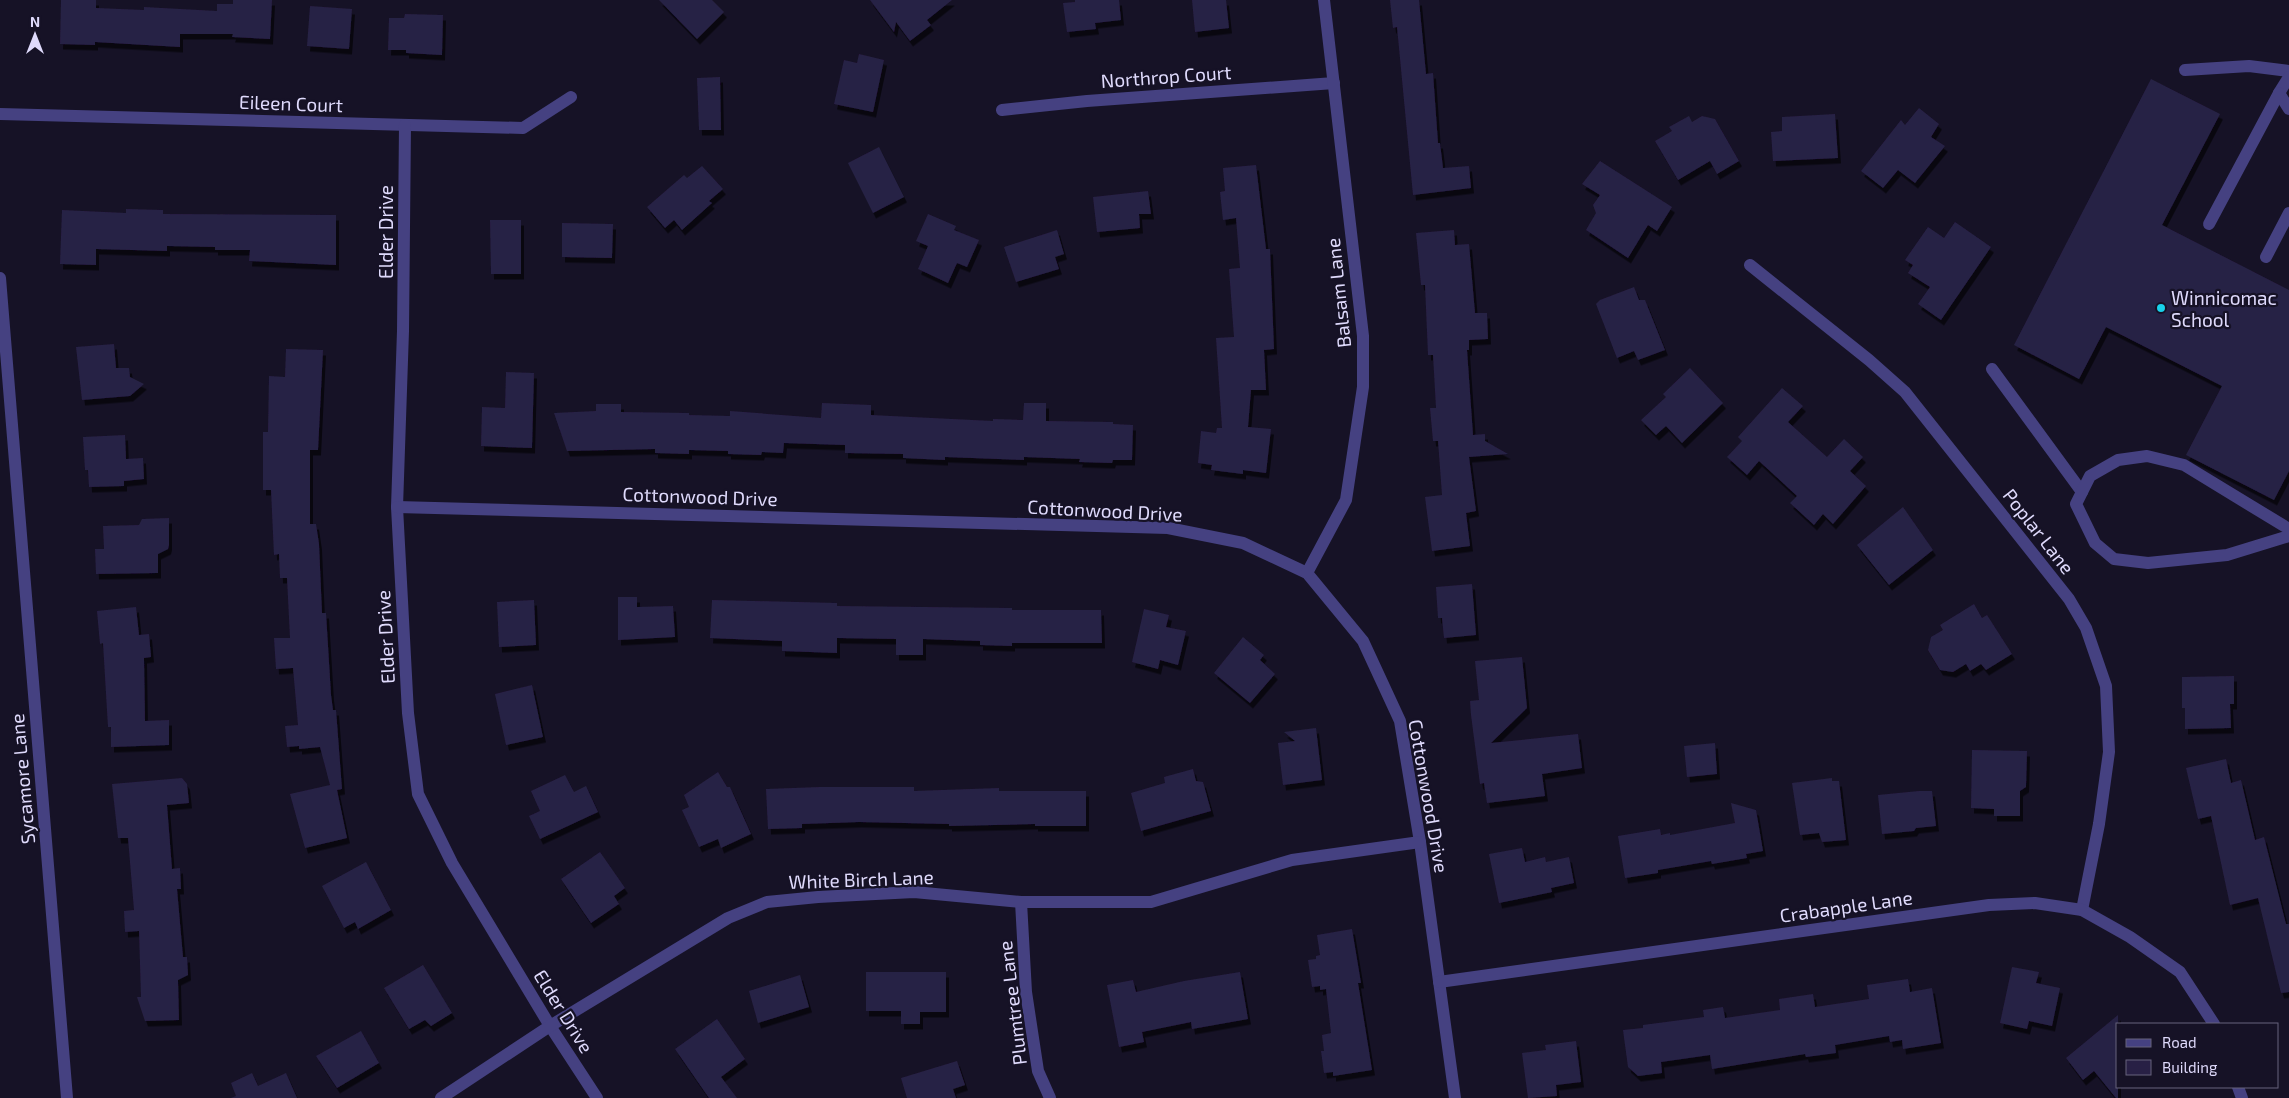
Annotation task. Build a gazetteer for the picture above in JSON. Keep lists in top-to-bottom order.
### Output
{
  "streets": {
    "street": [
      "Northrop Court",
      "Eileen Court",
      "Elder Drive",
      "Balsam Lane",
      "Cottonwood Drive",
      "Poplar Lane",
      "Sycamore Lane",
      "White Birch Lane",
      "Crabapple Lane",
      "Plumtree Lane"
    ]
  },
  "crossings": [
    ["Northrop Court", "Balsam Lane"],
    ["Eileen Court", "Elder Drive"],
    ["Elder Drive", "Cottonwood Drive"],
    ["Elder Drive", "White Birch Lane"],
    ["Balsam Lane", "Cottonwood Drive"],
    ["Cottonwood Drive", "White Birch Lane"],
    ["Cottonwood Drive", "Crabapple Lane"],
    ["Poplar Lane", "Crabapple Lane"],
    ["White Birch Lane", "Plumtree Lane"]
  ],
  "places": ["Winnicomac School"],
  "legend": ["Road", "Building"],
  "north": "top"
}
